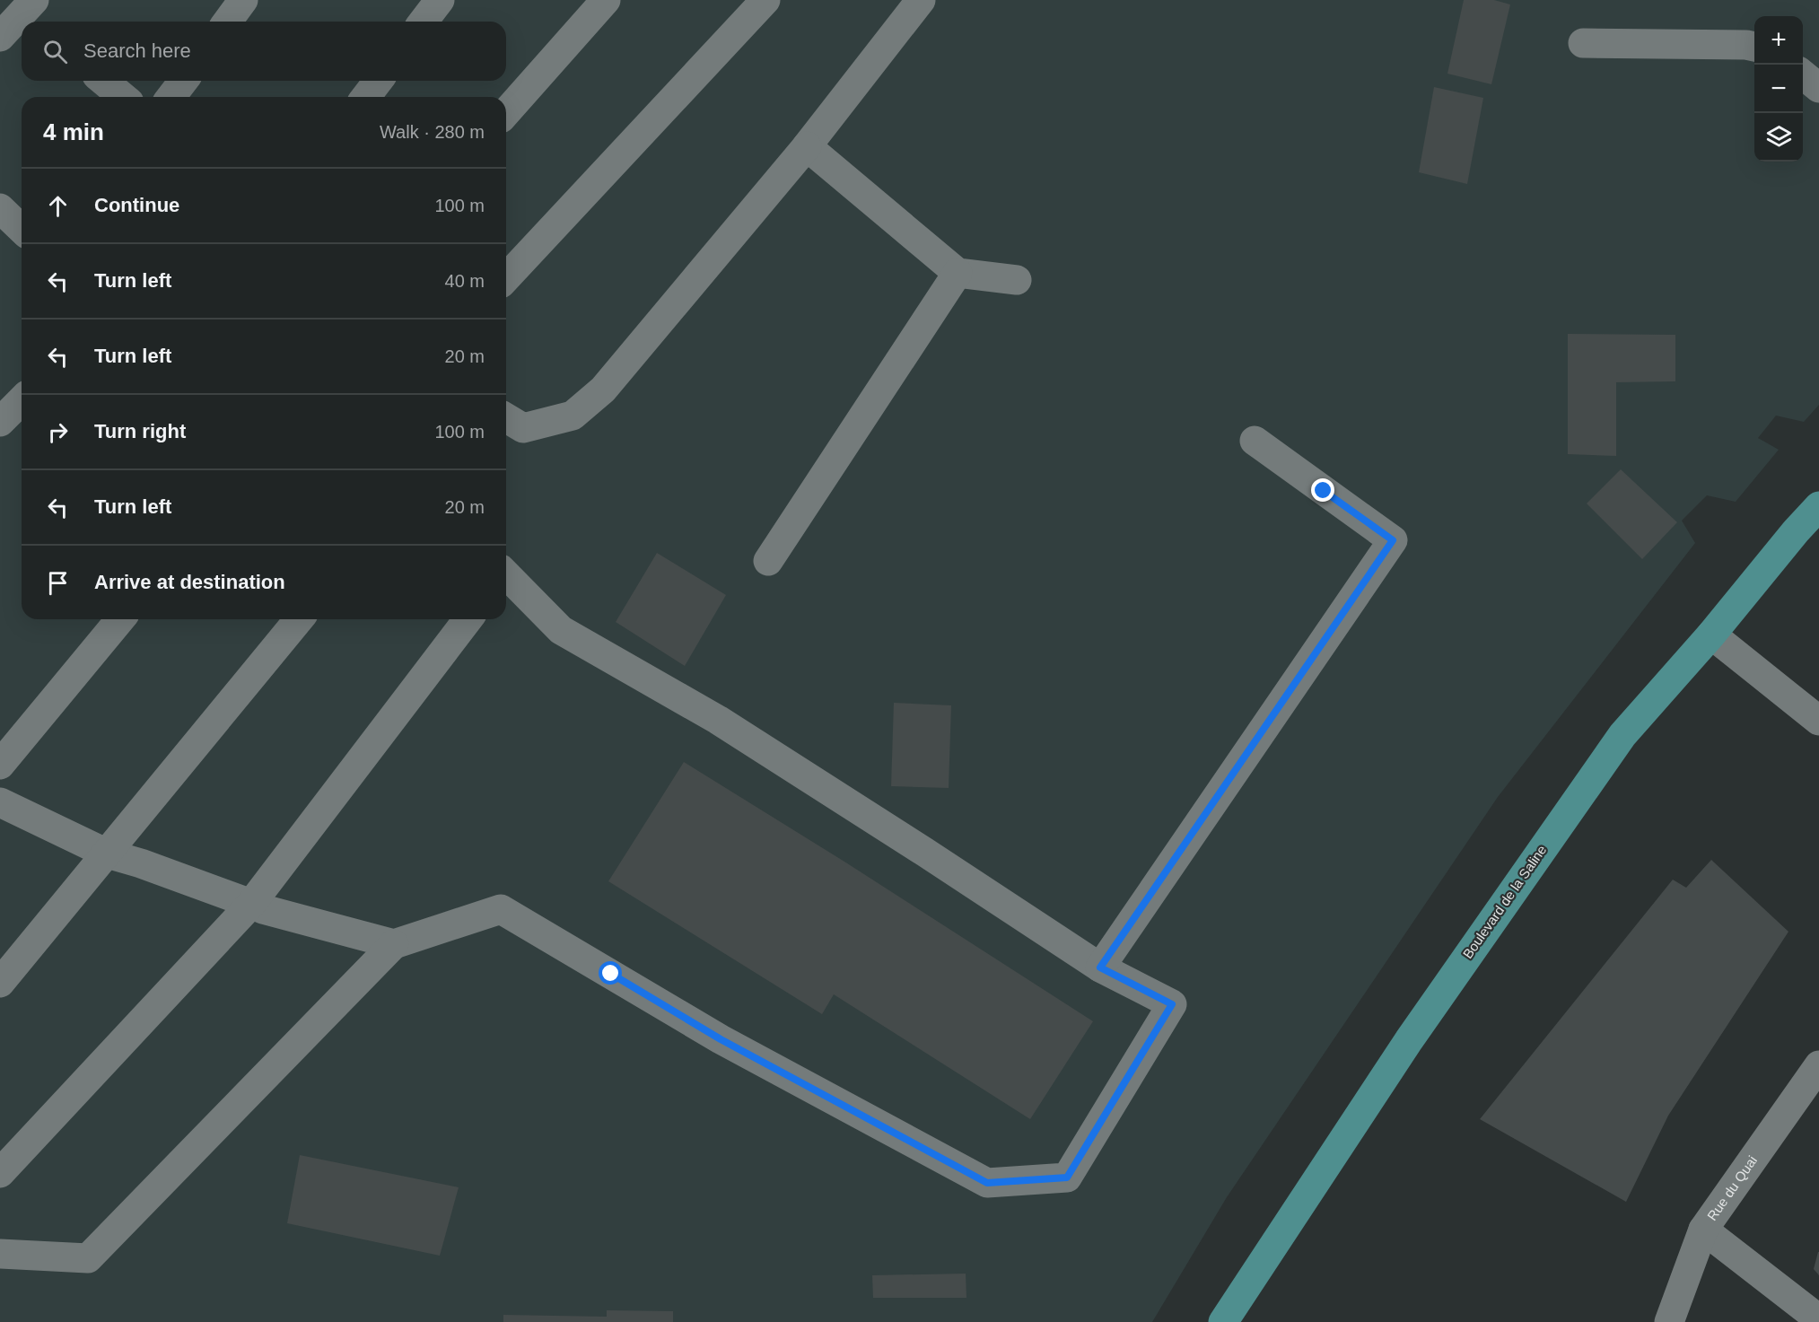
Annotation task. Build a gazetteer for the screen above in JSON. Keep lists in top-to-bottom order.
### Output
{
  "streets": {
    "main road": ["Boulevard de la Saline"],
    "street": ["Rue du Quai"]
  },
  "page": {
    "map_buttons": ["+", "−"],
    "search": "Search here",
    "heading": ["4 min", "Walk · 280 m"],
    "list": [
      ["Continue", "100 m"],
      ["Turn left", "40 m"],
      ["Turn left", "20 m"],
      ["Turn right", "100 m"],
      ["Turn left", "20 m"],
      "Arrive at destination"
    ]
  }
}
